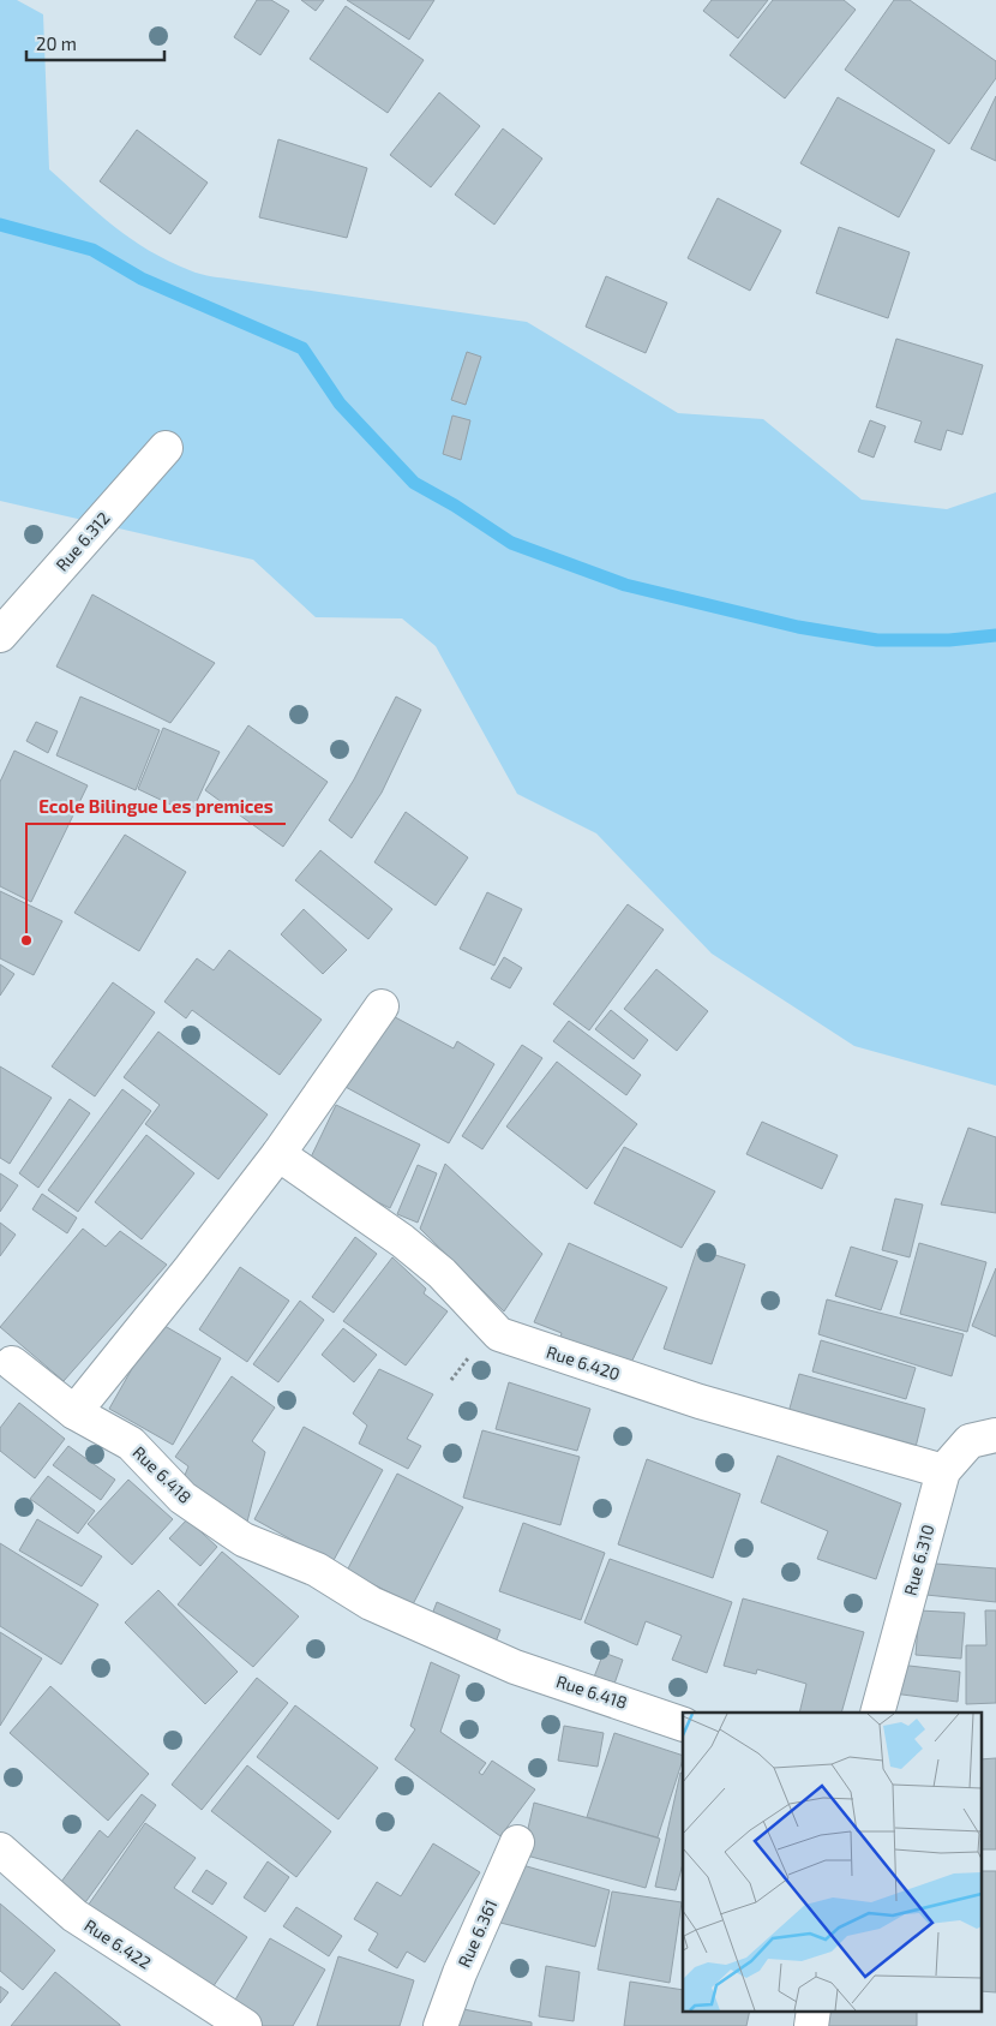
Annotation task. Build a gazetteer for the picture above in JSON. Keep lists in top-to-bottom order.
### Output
{
  "streets": {
    "street": [
      "Rue 6.312",
      "Rue 6.420",
      "Rue 6.418",
      "Rue 6.310",
      "Rue 6.361",
      "Rue 6.422"
    ]
  },
  "crossings": [
    ["Rue 6.420", "Rue 6.310"]
  ],
  "places": ["Ecole Bilingue Les premices"],
  "scale_bar": "20 m"
}
